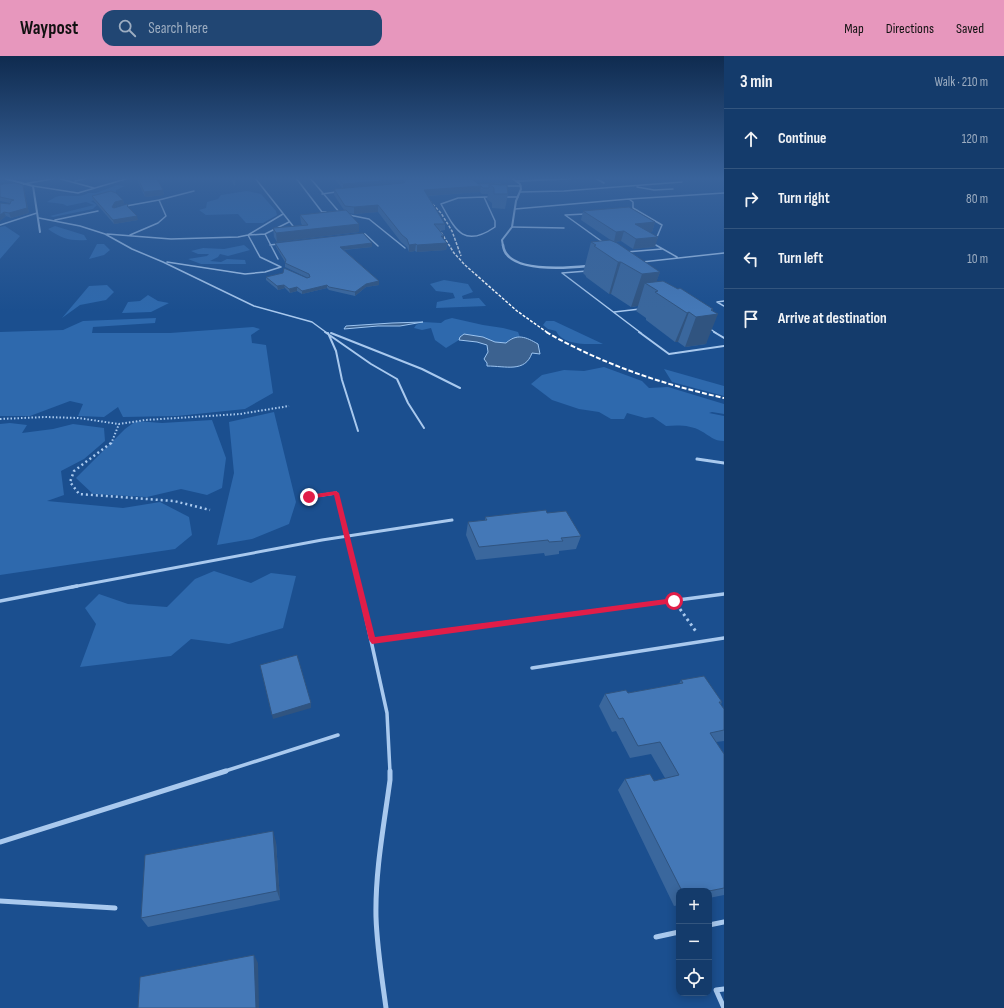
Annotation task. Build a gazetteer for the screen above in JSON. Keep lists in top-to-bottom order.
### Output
{
  "page": {
    "header": "Waypost",
    "search": "Search here",
    "nav": ["Map", "Directions", "Saved"],
    "heading": ["3 min", "Walk · 210 m"],
    "list": [
      ["Continue", "120 m"],
      ["Turn right", "80 m"],
      ["Turn left", "10 m"],
      "Arrive at destination"
    ],
    "map_buttons": ["+", "−"]
  }
}
